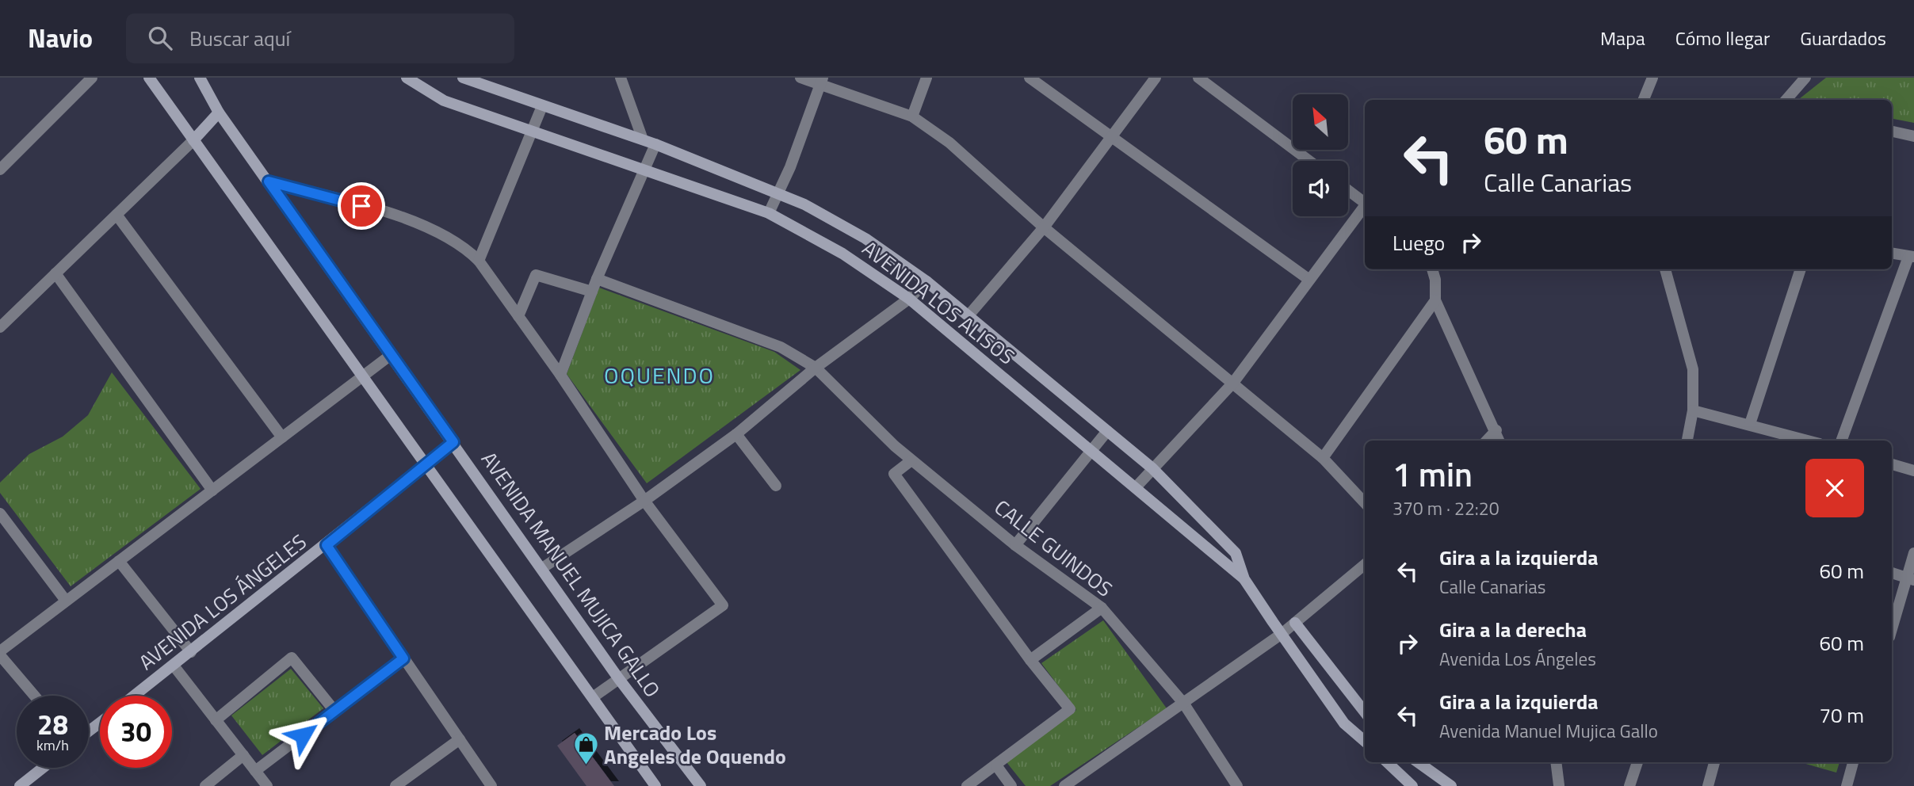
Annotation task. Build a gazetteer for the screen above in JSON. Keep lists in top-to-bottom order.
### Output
{
  "streets": {
    "street": [
      "AVENIDA LOS ALISOS",
      "CALLE GUINDOS",
      "AVENIDA MANUEL MUJICA GALLO",
      "AVENIDA LOS ÁNGELES"
    ]
  },
  "crossings": [
    ["AVENIDA MANUEL MUJICA GALLO", "AVENIDA LOS ÁNGELES"]
  ],
  "districts": ["OQUENDO"],
  "places": {
    "shop": ["Mercado Los Angeles de Oquendo"]
  },
  "north": "top left",
  "page": {
    "header": "Navio",
    "search": "Buscar aquí",
    "nav": ["Mapa", "Cómo llegar", "Guardados"],
    "turn": ["60 m", "Calle Canarias"],
    "then": "Luego",
    "heading": ["1 min", "370 m · 22:20"],
    "list": [
      {
        "name": "Gira a la izquierda",
        "note": "Calle Canarias",
        "value": "60 m"
      },
      {
        "name": "Gira a la derecha",
        "note": "Avenida Los Ángeles",
        "value": "60 m"
      },
      {
        "name": "Gira a la izquierda",
        "note": "Avenida Manuel Mujica Gallo",
        "value": "70 m"
      }
    ],
    "speed": "28 km/h",
    "limit": "30"
  }
}
